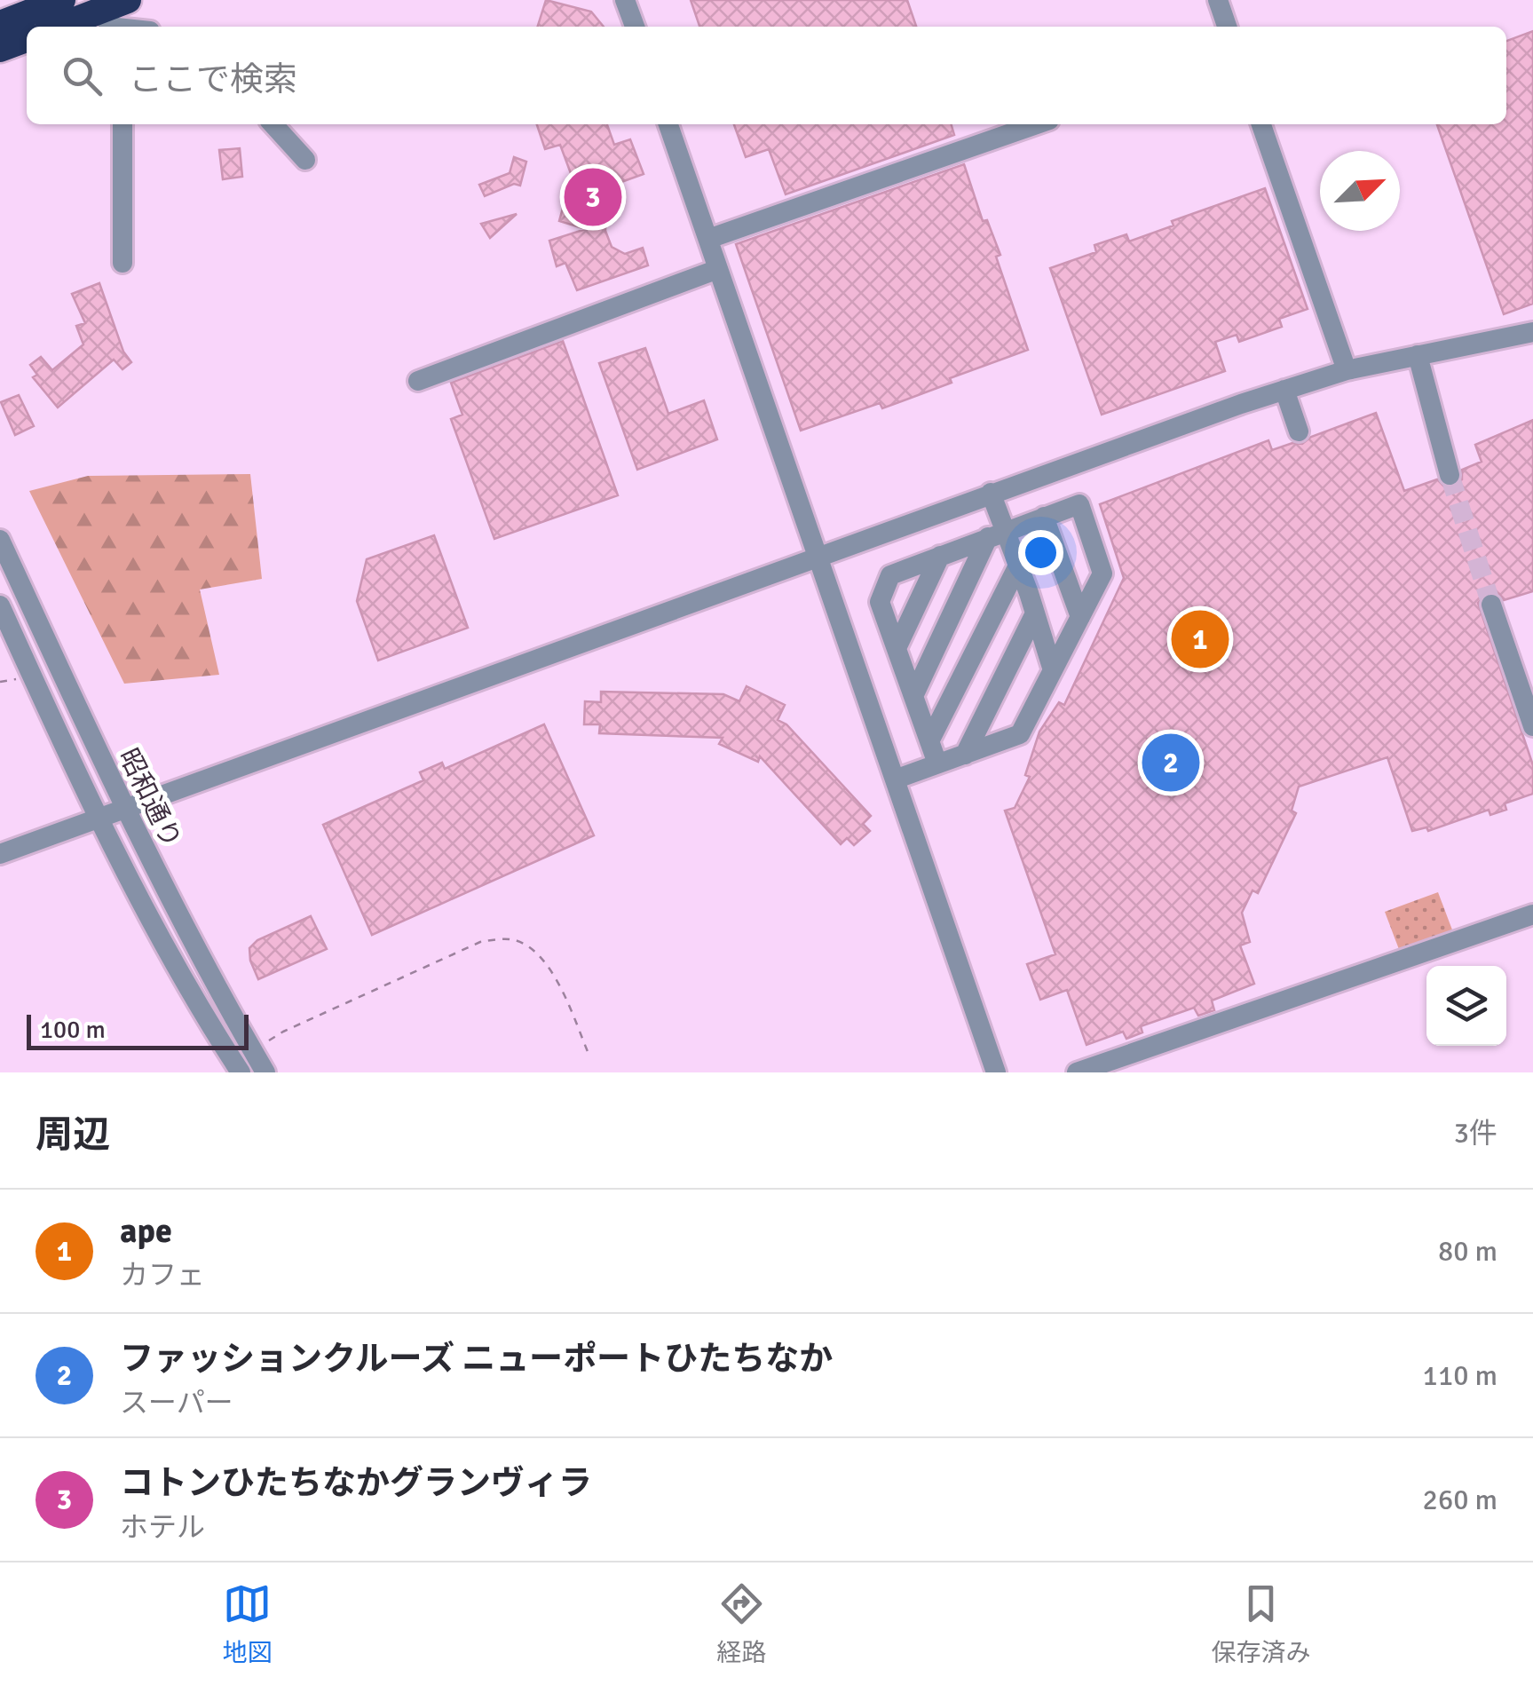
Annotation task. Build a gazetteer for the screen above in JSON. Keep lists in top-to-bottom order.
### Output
{
  "streets": {
    "street": ["昭和通り"]
  },
  "scale_bar": "100 m",
  "north": "top right",
  "page": {
    "search": "ここで検索",
    "pins": ["3", "1", "2"],
    "scale": "100 m",
    "heading": ["周辺", "3件"],
    "list": [
      {
        "mark": "1",
        "name": "ape",
        "note": "カフェ",
        "value": "80 m"
      },
      {
        "mark": "2",
        "name": "ファッションクルーズ ニューポートひたちなか",
        "note": "スーパー",
        "value": "110 m"
      },
      {
        "mark": "3",
        "name": "コトンひたちなかグランヴィラ",
        "note": "ホテル",
        "value": "260 m"
      }
    ],
    "nav": ["地図", "経路", "保存済み"]
  }
}
